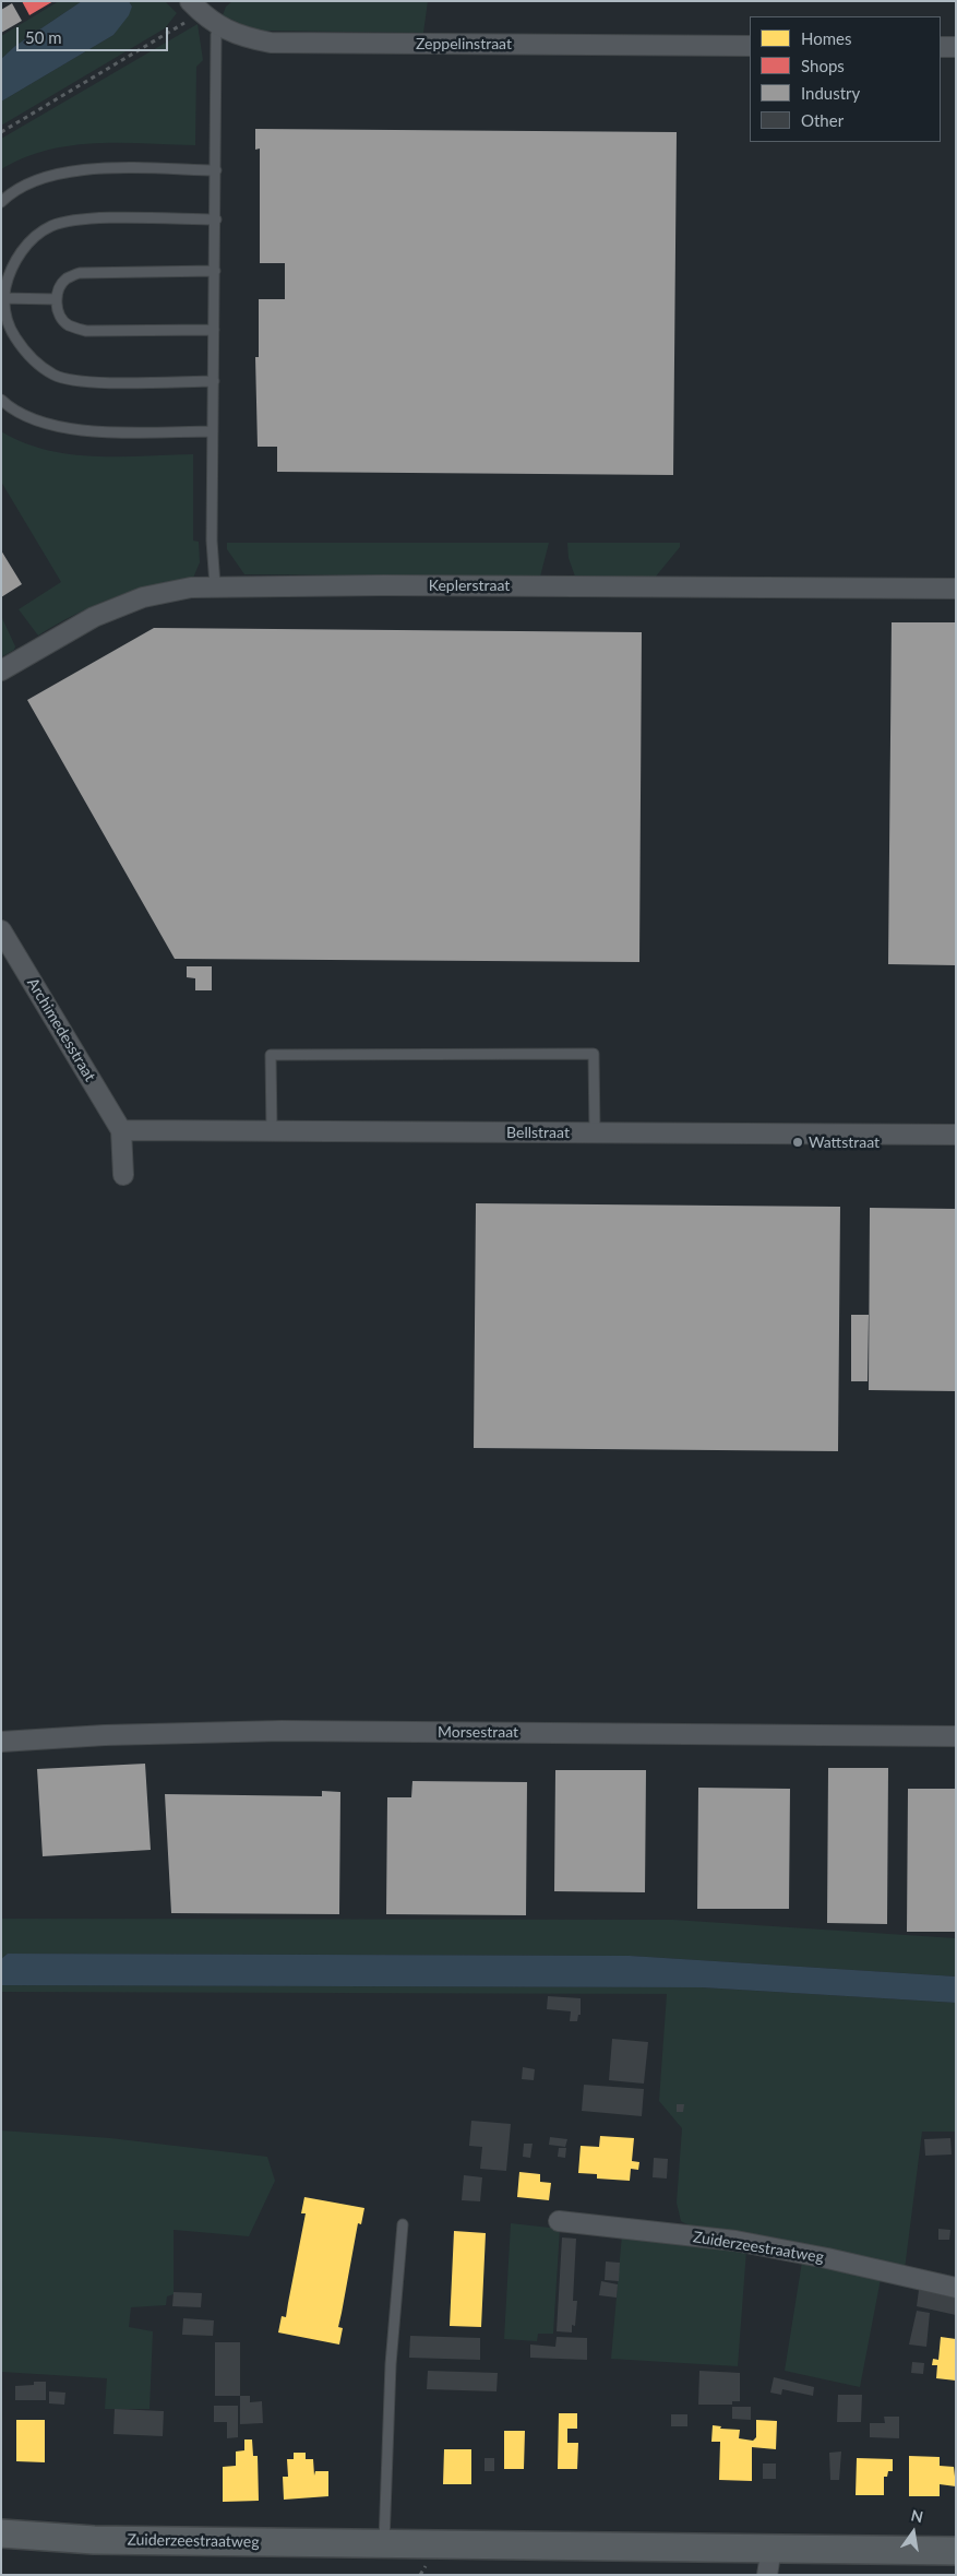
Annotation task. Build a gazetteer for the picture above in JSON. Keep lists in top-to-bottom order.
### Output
{
  "streets": {
    "main road": ["Zuiderzeestraatweg"],
    "street": [
      "Zeppelinstraat",
      "Keplerstraat",
      "Archimedesstraat",
      "Bellstraat",
      "Morsestraat"
    ]
  },
  "crossings": [
    ["Archimedesstraat", "Bellstraat"]
  ],
  "places": ["Wattstraat"],
  "legend": [
    "Homes",
    "Shops",
    "Industry",
    "Other"
  ],
  "scale_bar": "50 m",
  "north": "top"
}
